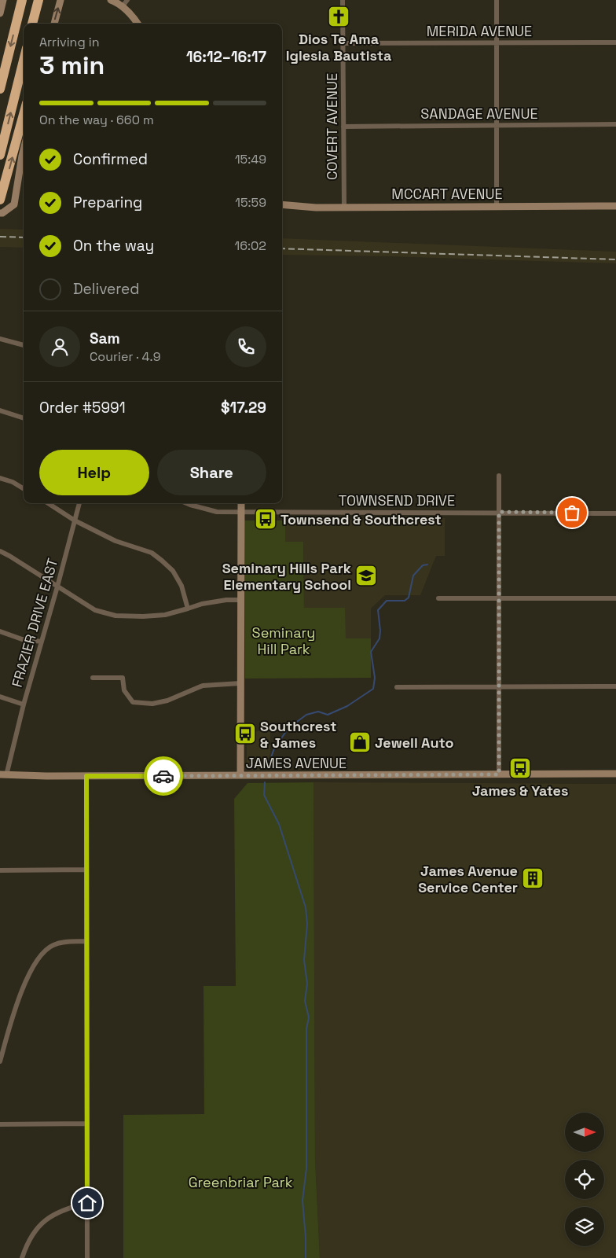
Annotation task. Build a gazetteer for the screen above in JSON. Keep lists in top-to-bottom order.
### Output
{
  "streets": {
    "main road": ["MCCART AVENUE", "JAMES AVENUE"],
    "street": [
      "MERIDA AVENUE",
      "SANDAGE AVENUE",
      "COVERT AVENUE",
      "TOWNSEND DRIVE",
      "FRAZIER DRIVE EAST"
    ]
  },
  "crossings": [
    ["MERIDA AVENUE", "COVERT AVENUE"],
    ["SANDAGE AVENUE", "COVERT AVENUE"],
    ["COVERT AVENUE", "MCCART AVENUE"],
    ["FRAZIER DRIVE EAST", "JAMES AVENUE"]
  ],
  "parks": ["Seminary Hill Park", "Greenbriar Park"],
  "places": {
    "church": ["Dios Te Ama Iglesia Bautista"],
    "bus stop": ["Townsend & Southcrest", "Southcrest & James", "James & Yates"],
    "school or university": ["Seminary Hills Park Elementary School"],
    "shop": ["Jewell Auto"],
    "building": ["James Avenue Service Center"]
  },
  "north": "right",
  "page": {
    "heading": ["3 min", "Arriving in", "16:12–16:17"],
    "panel": [
      "Sam",
      "Courier · 4.9",
      "Order #5991",
      "$17.29"
    ],
    "bar": "On the way · 660 m",
    "list": [
      ["Confirmed", "15:49"],
      ["Preparing", "15:59"],
      ["On the way", "16:02"],
      "Delivered"
    ],
    "buttons": ["Help", "Share"]
  }
}
